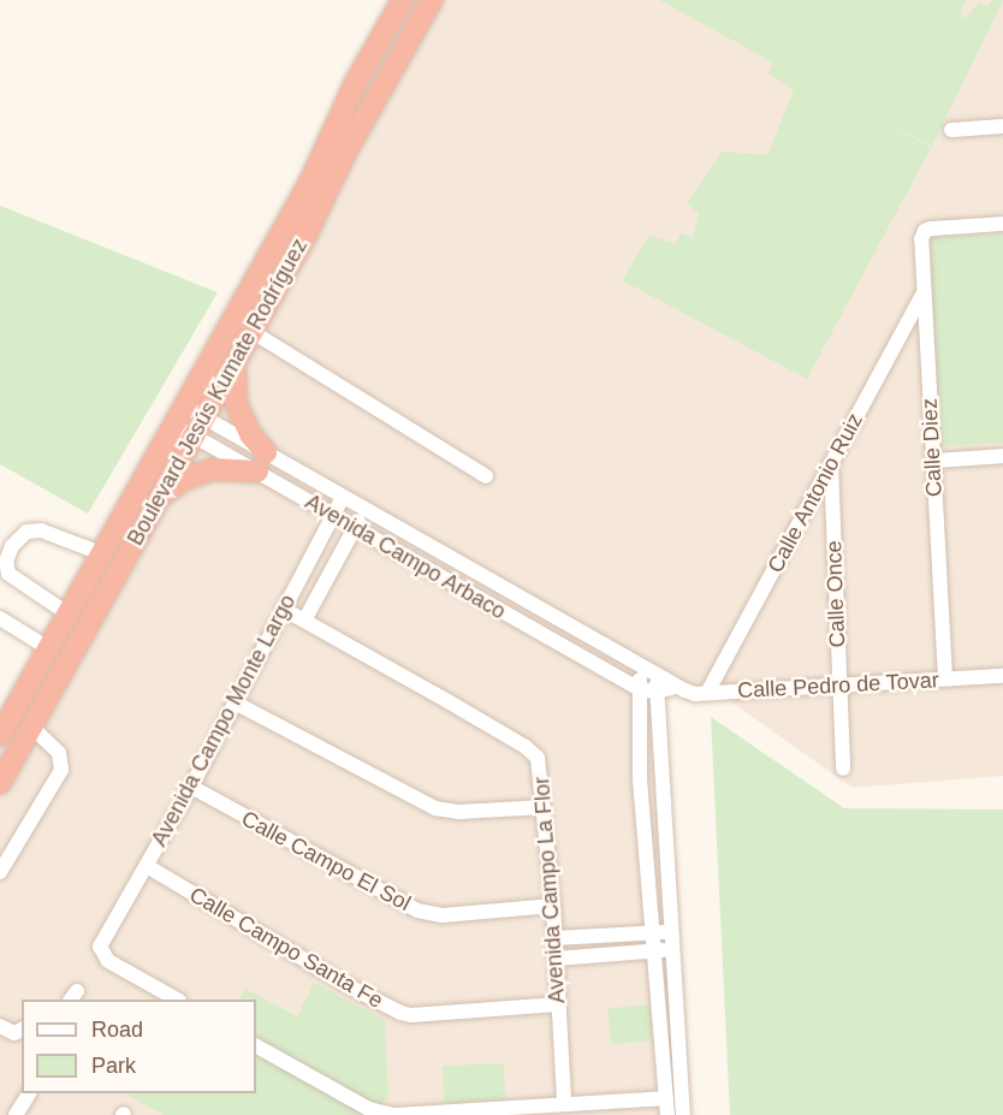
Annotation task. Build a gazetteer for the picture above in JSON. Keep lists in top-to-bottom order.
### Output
{
  "streets": {
    "highway": ["Boulevard Jesús Kumate Rodríguez"],
    "street": [
      "Calle Diez",
      "Calle Antonio Ruiz",
      "Avenida Campo Arbaco",
      "Calle Once",
      "Calle Pedro de Tovar",
      "Avenida Campo Monte Largo",
      "Calle Campo El Sol",
      "Avenida Campo La Flor",
      "Calle Campo Santa Fe"
    ]
  },
  "crossings": [
    ["Boulevard Jesús Kumate Rodríguez", "Avenida Campo Arbaco"],
    ["Calle Diez", "Calle Antonio Ruiz"],
    ["Calle Diez", "Calle Pedro de Tovar"],
    ["Calle Antonio Ruiz", "Calle Once"],
    ["Calle Antonio Ruiz", "Calle Pedro de Tovar"],
    ["Avenida Campo Arbaco", "Calle Pedro de Tovar"],
    ["Avenida Campo Arbaco", "Avenida Campo Monte Largo"],
    ["Calle Once", "Calle Pedro de Tovar"],
    ["Avenida Campo Monte Largo", "Calle Campo El Sol"],
    ["Avenida Campo Monte Largo", "Avenida Campo La Flor"],
    ["Avenida Campo Monte Largo", "Calle Campo Santa Fe"],
    ["Calle Campo El Sol", "Avenida Campo La Flor"],
    ["Avenida Campo La Flor", "Calle Campo Santa Fe"]
  ],
  "legend": ["Road", "Park"]
}
